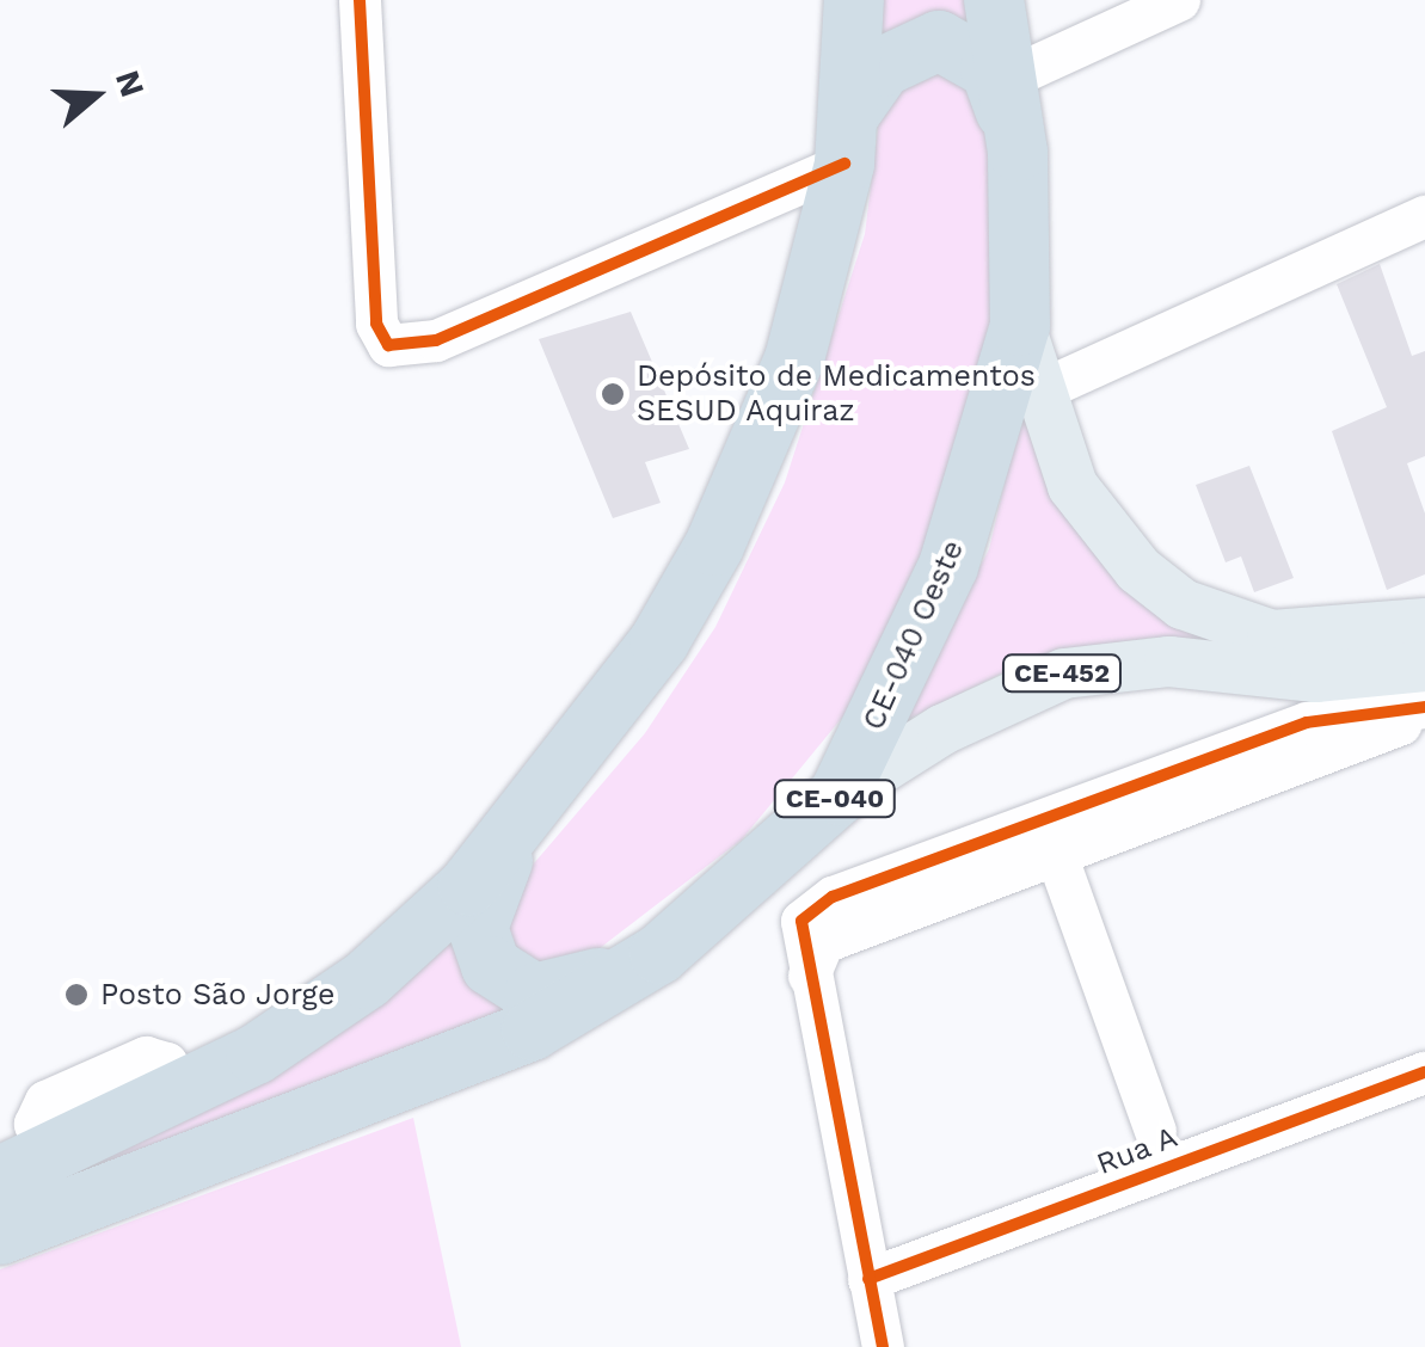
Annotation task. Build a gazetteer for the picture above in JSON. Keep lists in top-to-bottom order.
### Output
{
  "streets": {
    "highway": ["CE-040 Oeste", "CE-040"],
    "main road": ["CE-452"],
    "street": ["Rua A"]
  },
  "crossings": [
    ["CE-040 Oeste", "CE-452"]
  ],
  "places": ["Depósito de Medicamentos SESUD Aquiraz", "Posto São Jorge"],
  "north": "right"
}
